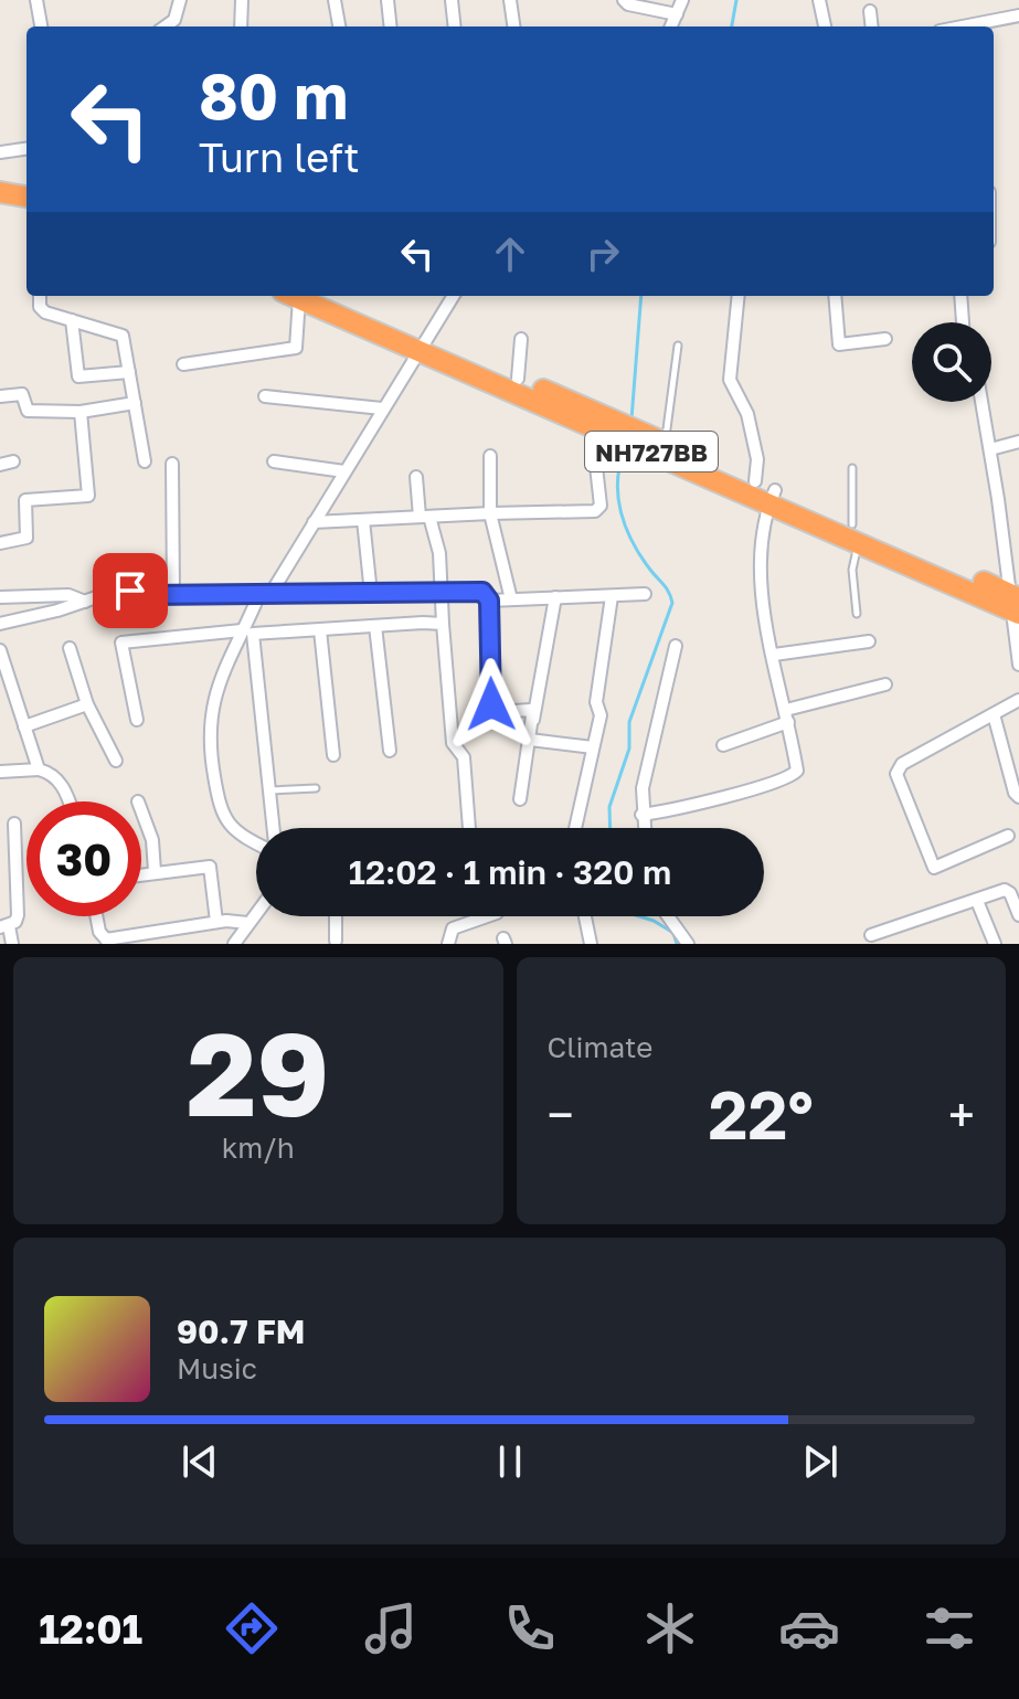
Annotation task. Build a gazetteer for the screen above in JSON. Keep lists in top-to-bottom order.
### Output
{
  "streets": {
    "highway": ["NH727BB"]
  },
  "page": {
    "turn": ["80 m", "Turn left"],
    "limit": "30",
    "trip": "12:02 · 1 min · 320 m",
    "tile": [
      ["29", "km/h"],
      "Climate"
    ],
    "heat": ["−", "22°", "+"],
    "song": ["90.7 FM", "Music"],
    "tabs": "12:01"
  }
}
